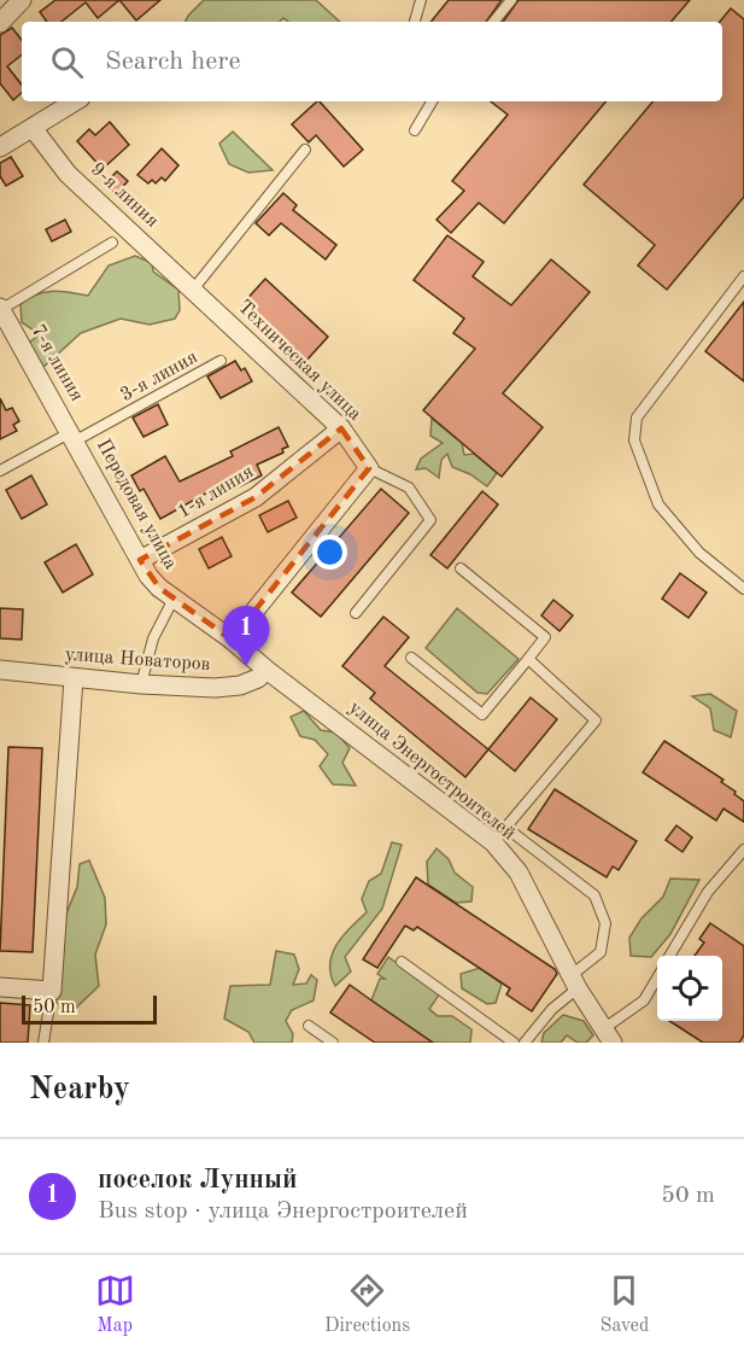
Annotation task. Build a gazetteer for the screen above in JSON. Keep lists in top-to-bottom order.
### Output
{
  "streets": {
    "street": [
      "9-я линия",
      "Техническая улица",
      "7-я линия",
      "1-я линия",
      "Передовая улица",
      "улица Новаторов",
      "улица Энергостроителей"
    ],
    "lane": ["3-я линия"]
  },
  "crossings": [
    ["9-я линия", "Техническая улица"],
    ["Техническая улица", "1-я линия"],
    ["7-я линия", "3-я линия"],
    ["7-я линия", "Передовая улица"],
    ["3-я линия", "Передовая улица"],
    ["1-я линия", "Передовая улица"],
    ["Передовая улица", "улица Энергостроителей"],
    ["улица Новаторов", "улица Энергостроителей"]
  ],
  "scale_bar": "50 m",
  "page": {
    "search": "Search here",
    "pins": "1",
    "scale": "50 m",
    "heading": "Nearby",
    "list": [
      {
        "mark": "1",
        "name": "поселок Лунный",
        "note": "Bus stop · улица Энергостроителей",
        "value": "50 m"
      }
    ],
    "nav": ["Map", "Directions", "Saved"]
  }
}
